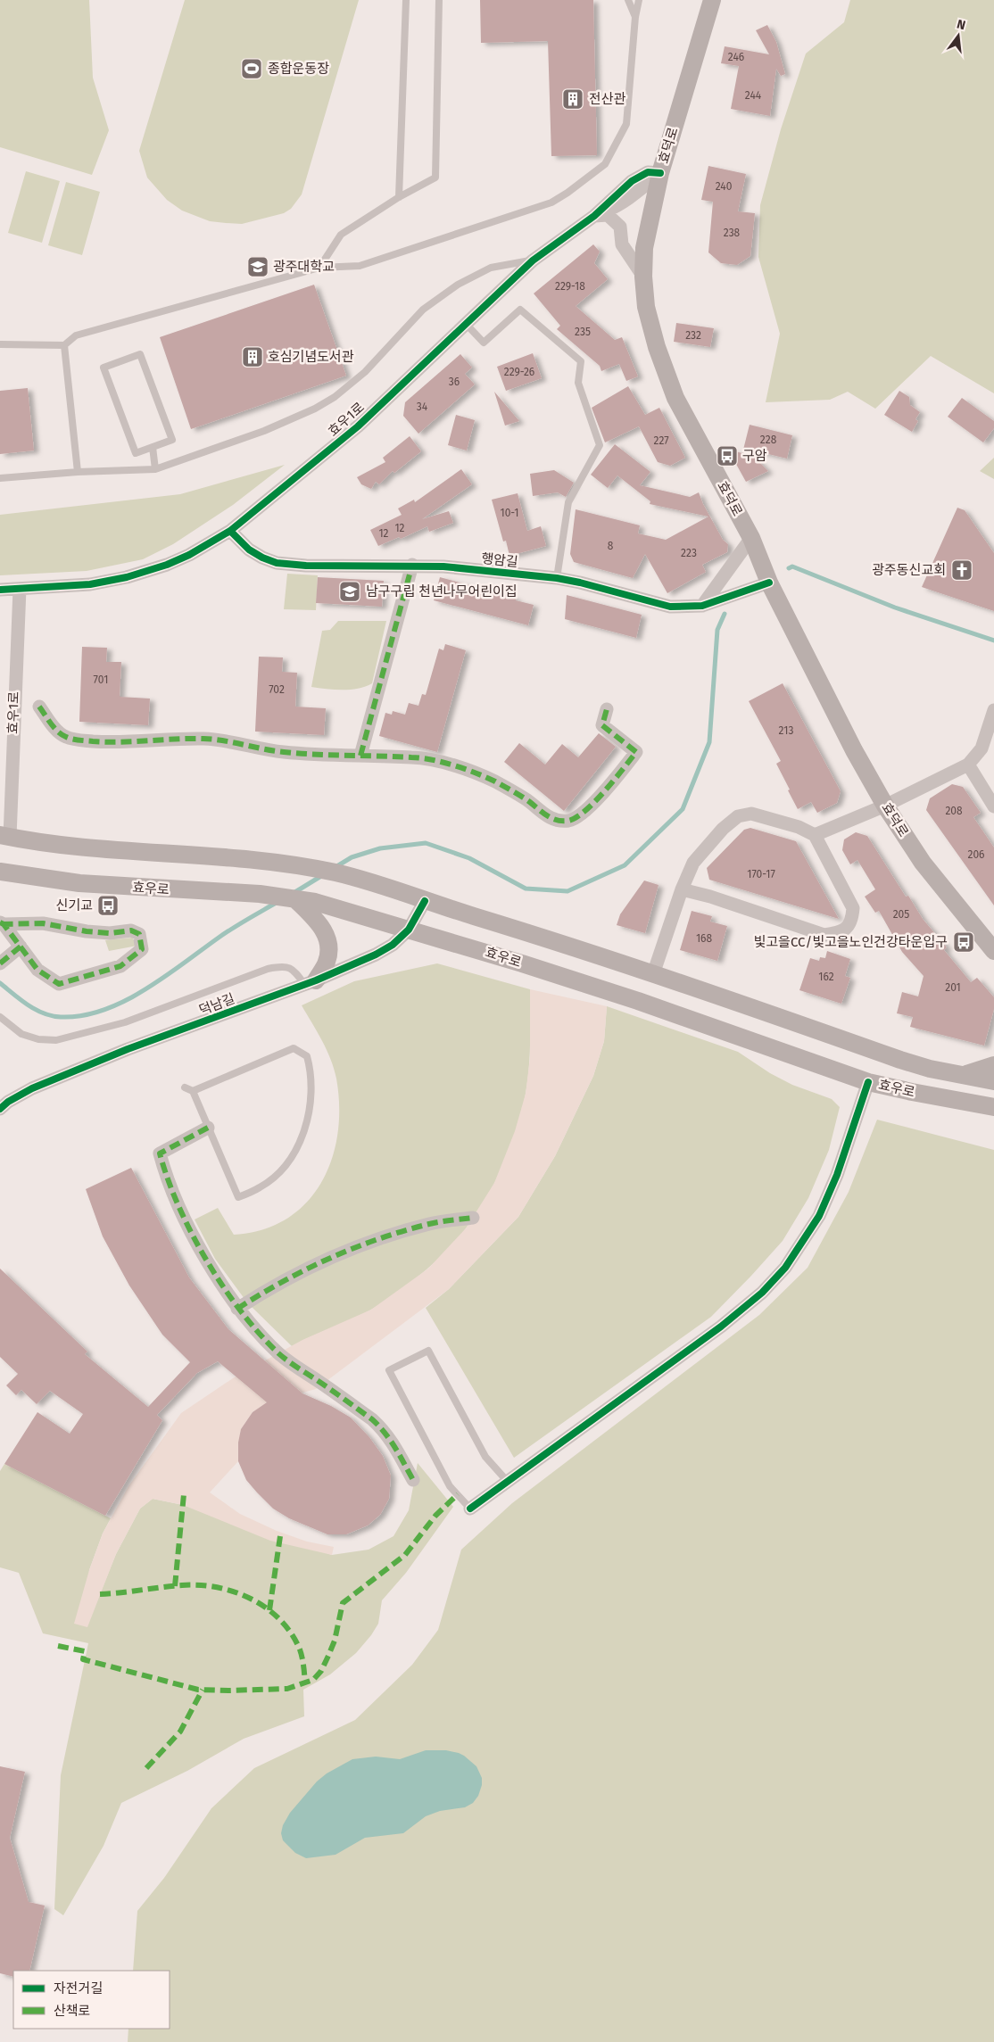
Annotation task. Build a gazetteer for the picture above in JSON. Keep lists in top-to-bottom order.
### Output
{
  "streets": {
    "main road": ["효덕로", "효우로"],
    "street": ["효우1로", "행암길", "덕남길"]
  },
  "crossings": [
    ["효덕로", "효우1로"],
    ["효덕로", "행암길"],
    ["효우1로", "행암길"],
    ["효우1로", "효우로"],
    ["효우로", "덕남길"]
  ],
  "places": {
    "sports": ["종합운동장"],
    "building": ["전산관", "호심기념도서관"],
    "school or university": ["광주대학교", "남구구립 천년나무어린이집"],
    "bus stop": ["구암", "신기교", "빛고을CC/빛고을노인건강타운입구"],
    "church": ["광주동신교회"]
  },
  "house_numbers": [
    "246",
    "244",
    "240",
    "238",
    "229-18",
    "235",
    "232",
    "229-26",
    "36",
    "34",
    "228",
    "227",
    "10-1",
    "12",
    "12",
    "8",
    "223",
    "701",
    "702",
    "213",
    "208",
    "206",
    "170-17",
    "205",
    "168",
    "162",
    "201"
  ],
  "legend": ["자전거길", "산책로"],
  "north": "top"
}
